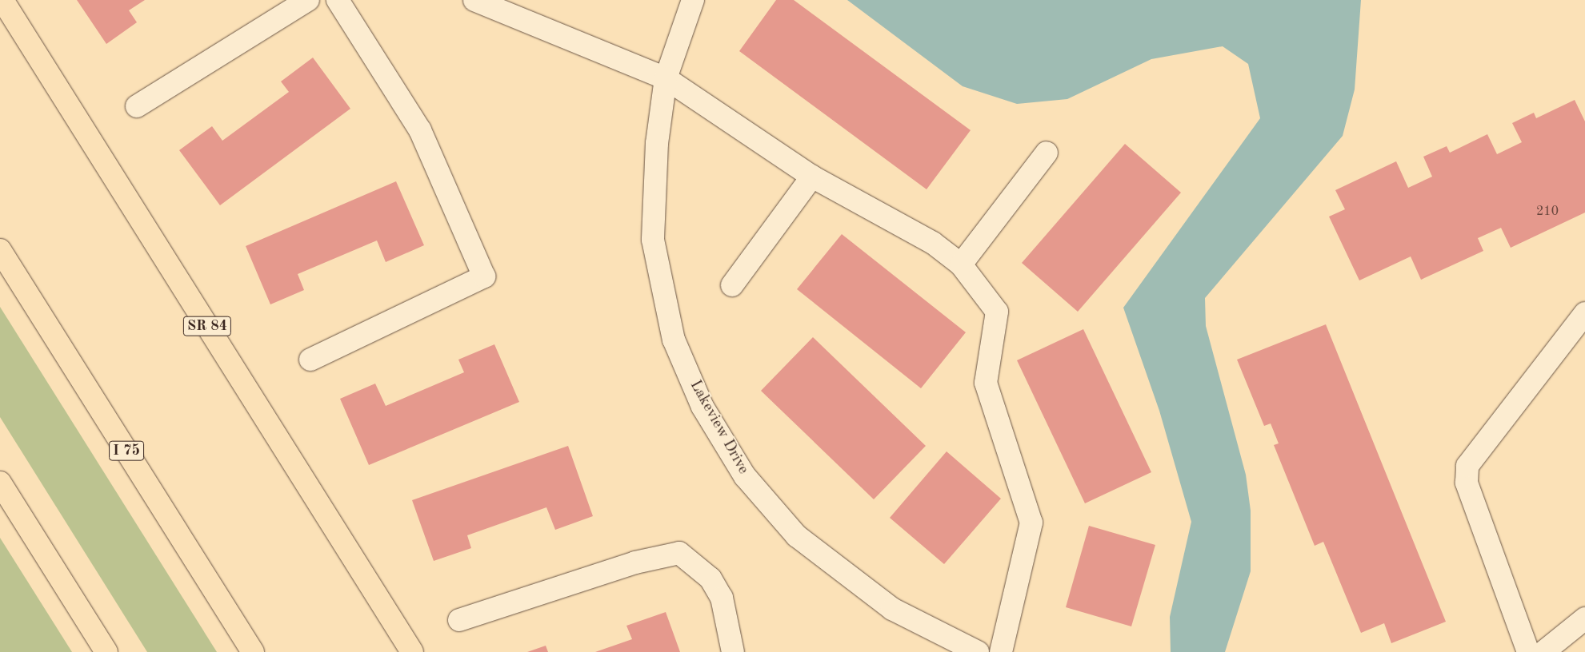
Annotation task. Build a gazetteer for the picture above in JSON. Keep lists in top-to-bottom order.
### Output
{
  "streets": {
    "main road": ["SR 84", "I 75"],
    "street": ["Lakeview Drive"]
  },
  "house_numbers": ["210"]
}
